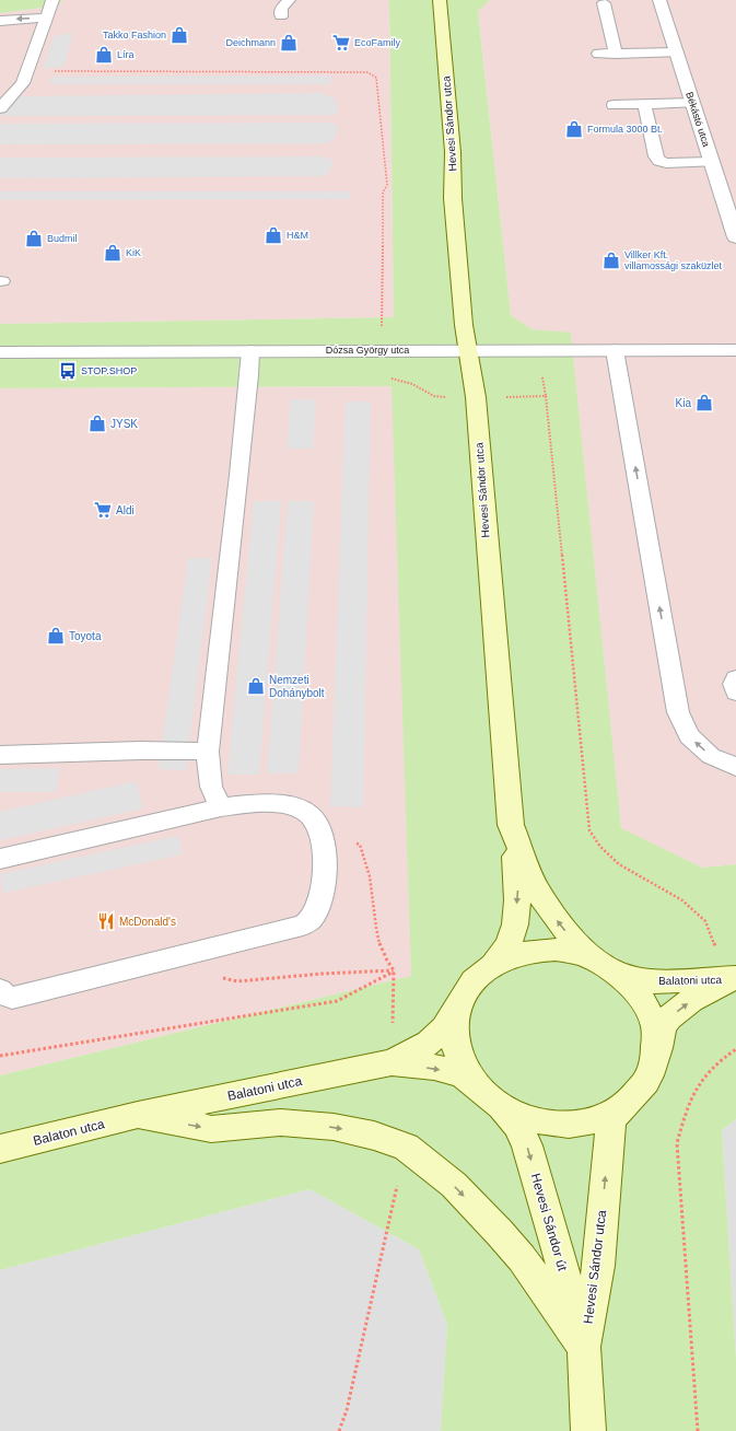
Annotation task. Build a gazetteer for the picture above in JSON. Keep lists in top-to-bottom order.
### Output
{
  "streets": {
    "main road": [
      "Hevesi Sándor utca",
      "Balatoni utca",
      "Balaton utca",
      "Hevesi Sándor út"
    ],
    "street": ["Békástó utca", "Dózsa György utca"]
  },
  "crossings": [
    ["Hevesi Sándor utca", "Dózsa György utca"],
    ["Hevesi Sándor utca", "Hevesi Sándor út"],
    ["Balatoni utca", "Balaton utca"],
    ["Balatoni utca", "Hevesi Sándor út"]
  ],
  "one_way": ["Hevesi Sándor út"],
  "places": {
    "shop": [
      "Takko Fashion",
      "Deichmann",
      "Líra",
      "Formula 3000 Bt.",
      "H&M",
      "Budmil",
      "KiK",
      "Villker Kft. villamossági szaküzlet",
      "Kia",
      "JYSK",
      "Toyota",
      "Nemzeti Dohánybolt"
    ],
    "supermarket": ["EcoFamily", "Aldi"],
    "bus stop": ["STOP.SHOP"],
    "restaurant": ["McDonald's"]
  }
}
